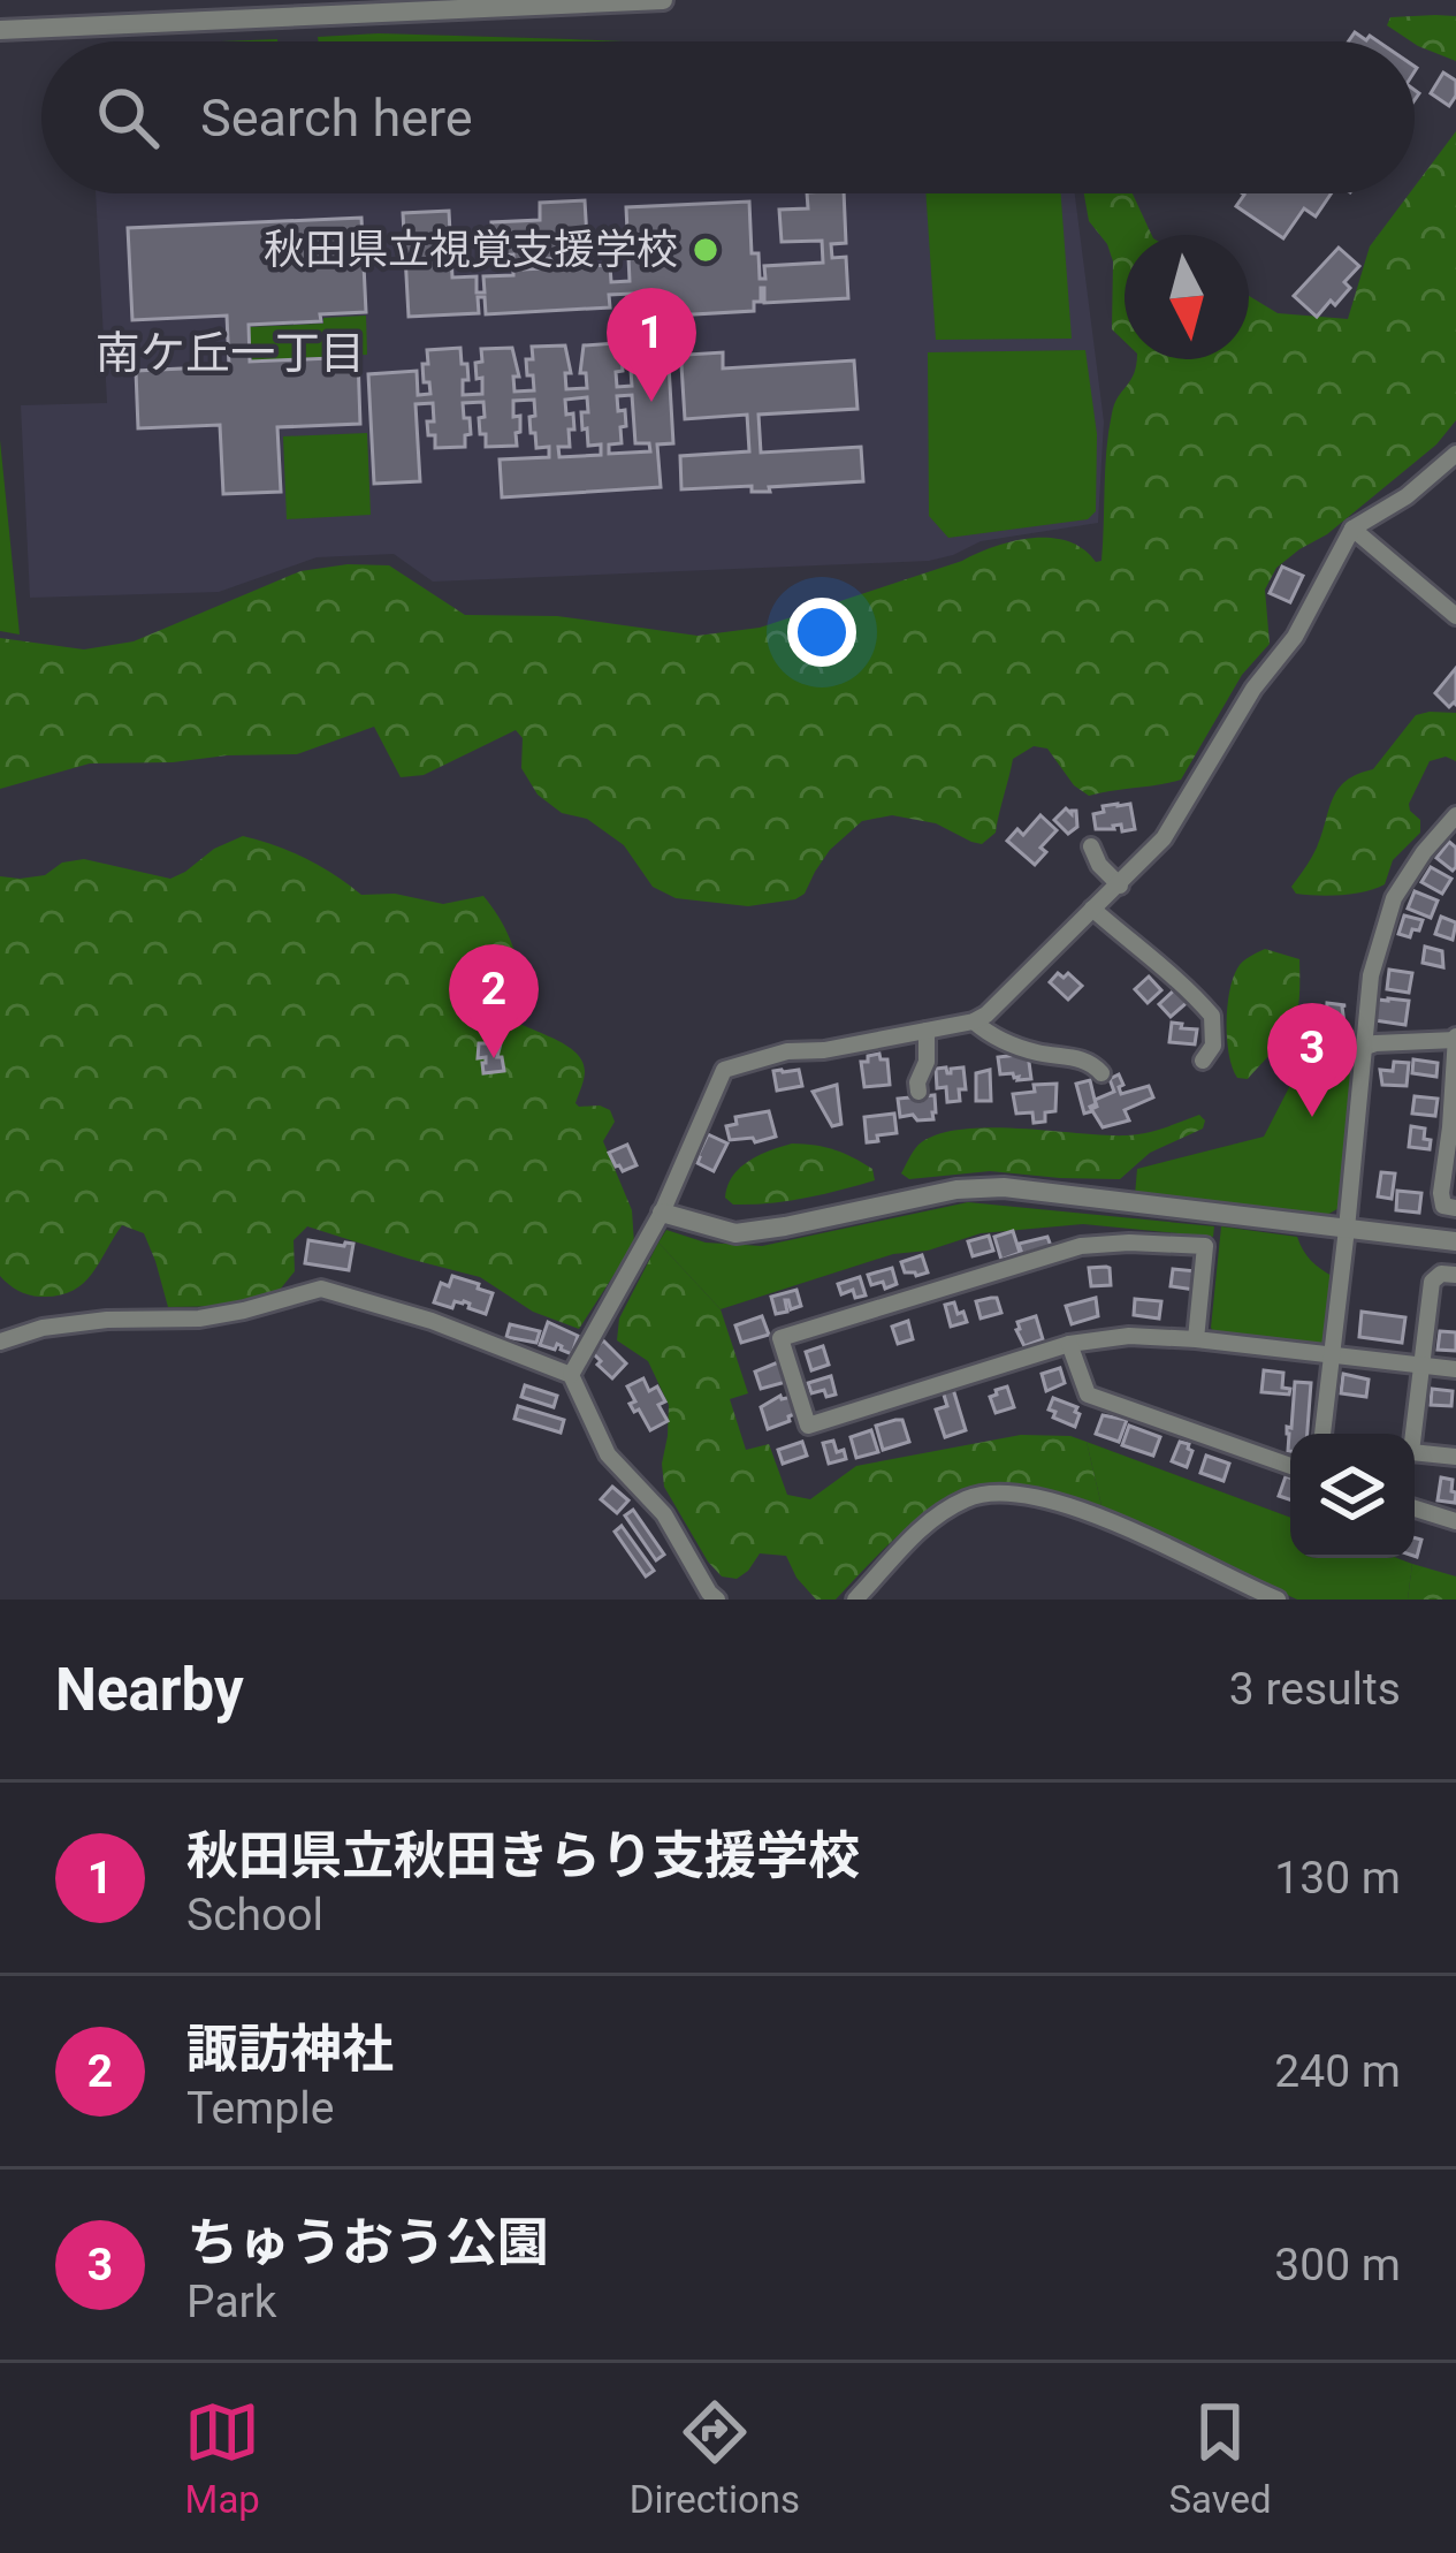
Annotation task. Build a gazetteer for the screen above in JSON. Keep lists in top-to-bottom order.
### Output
{
  "districts": ["南ケ丘一丁目"],
  "places": ["秋田県立視覚支援学校"],
  "north": "bottom",
  "page": {
    "search": "Search here",
    "pins": ["1", "2", "3"],
    "heading": ["Nearby", "3 results"],
    "list": [
      {
        "mark": "1",
        "name": "秋田県立秋田きらり支援学校",
        "note": "School",
        "value": "130 m"
      },
      {
        "mark": "2",
        "name": "諏訪神社",
        "note": "Temple",
        "value": "240 m"
      },
      {
        "mark": "3",
        "name": "ちゅうおう公園",
        "note": "Park",
        "value": "300 m"
      }
    ],
    "nav": ["Map", "Directions", "Saved"]
  }
}
